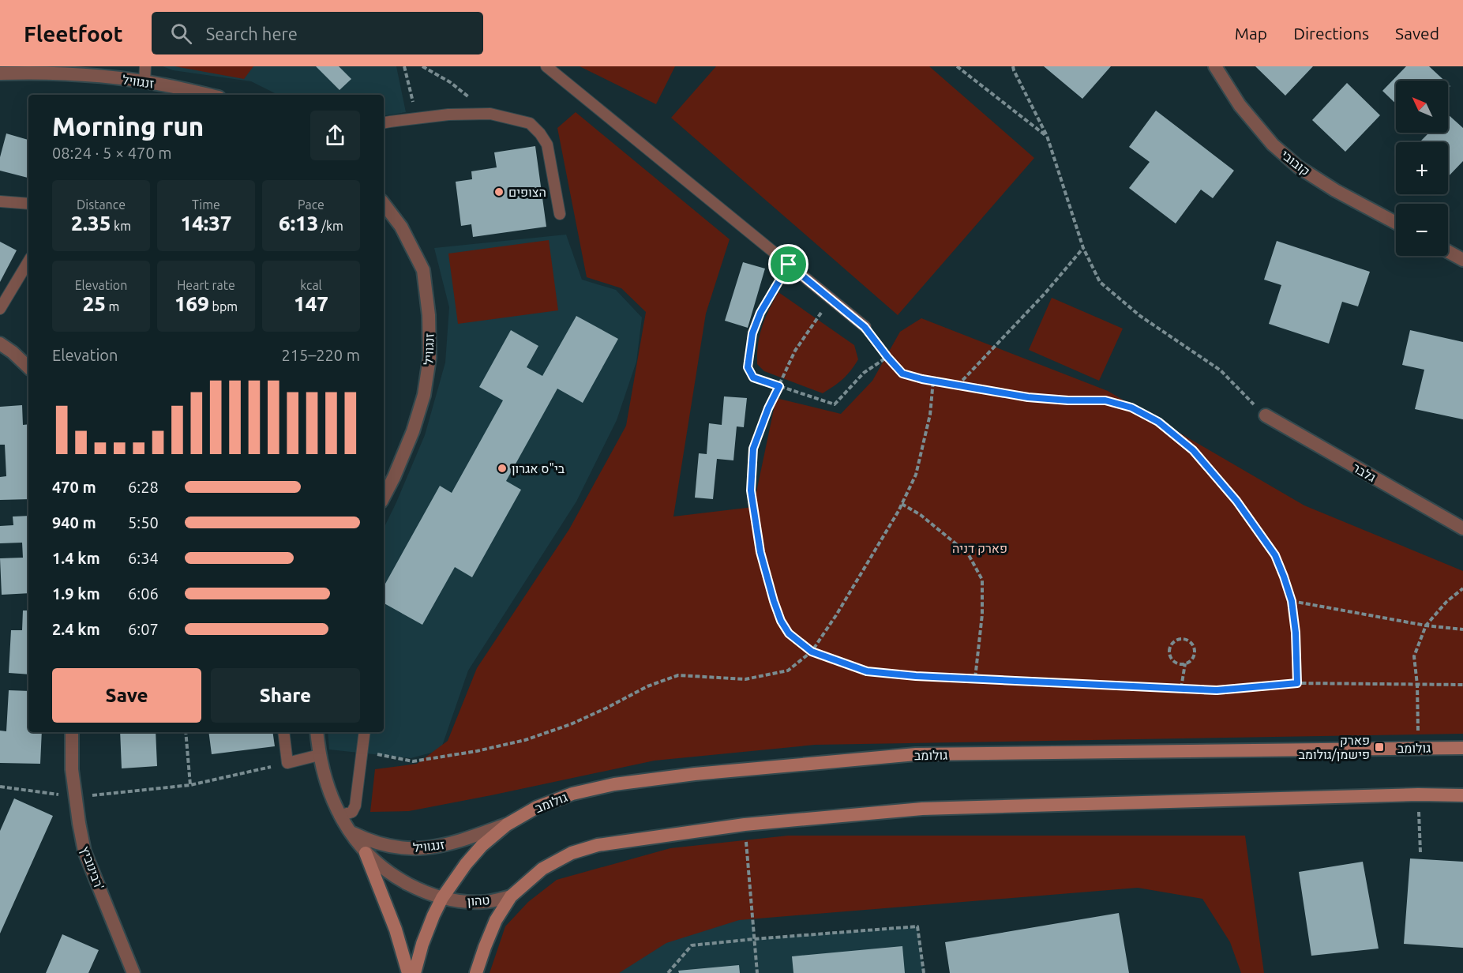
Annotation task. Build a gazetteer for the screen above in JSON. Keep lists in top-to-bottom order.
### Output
{
  "streets": {
    "main road": ["גולומב", "טהון"],
    "street": [
      "זנגוויל",
      "קובובי",
      "גלבר",
      "רבינוביץ'"
    ]
  },
  "crossings": [
    ["זנגוויל", "גולומב"],
    ["גולומב", "טהון"]
  ],
  "parks": ["פארק דניה"],
  "places": {
    "other": ["הצופים", "בי\"ס אגרון"],
    "transit": ["פארק פישמן/גולומב"]
  },
  "north": "top left",
  "page": {
    "header": "Fleetfoot",
    "search": "Search here",
    "nav": ["Map", "Directions", "Saved"],
    "map_buttons": ["+", "−"],
    "heading": ["Morning run", "08:24 · 5 × 470 m"],
    "stats": [
      ["Distance", "2.35 km"],
      ["Time", "14:37"],
      ["Pace", "6:13 /km"],
      ["Elevation", "25 m"],
      ["Heart rate", "169 bpm"],
      ["kcal", "147"]
    ],
    "chart": ["Elevation", "215–220 m"],
    "list": [
      {
        "name": "470 m",
        "note": "6:28"
      },
      {
        "name": "940 m",
        "note": "5:50"
      },
      {
        "name": "1.4 km",
        "note": "6:34"
      },
      {
        "name": "1.9 km",
        "note": "6:06"
      },
      {
        "name": "2.4 km",
        "note": "6:07"
      }
    ],
    "buttons": ["Save", "Share"]
  }
}
